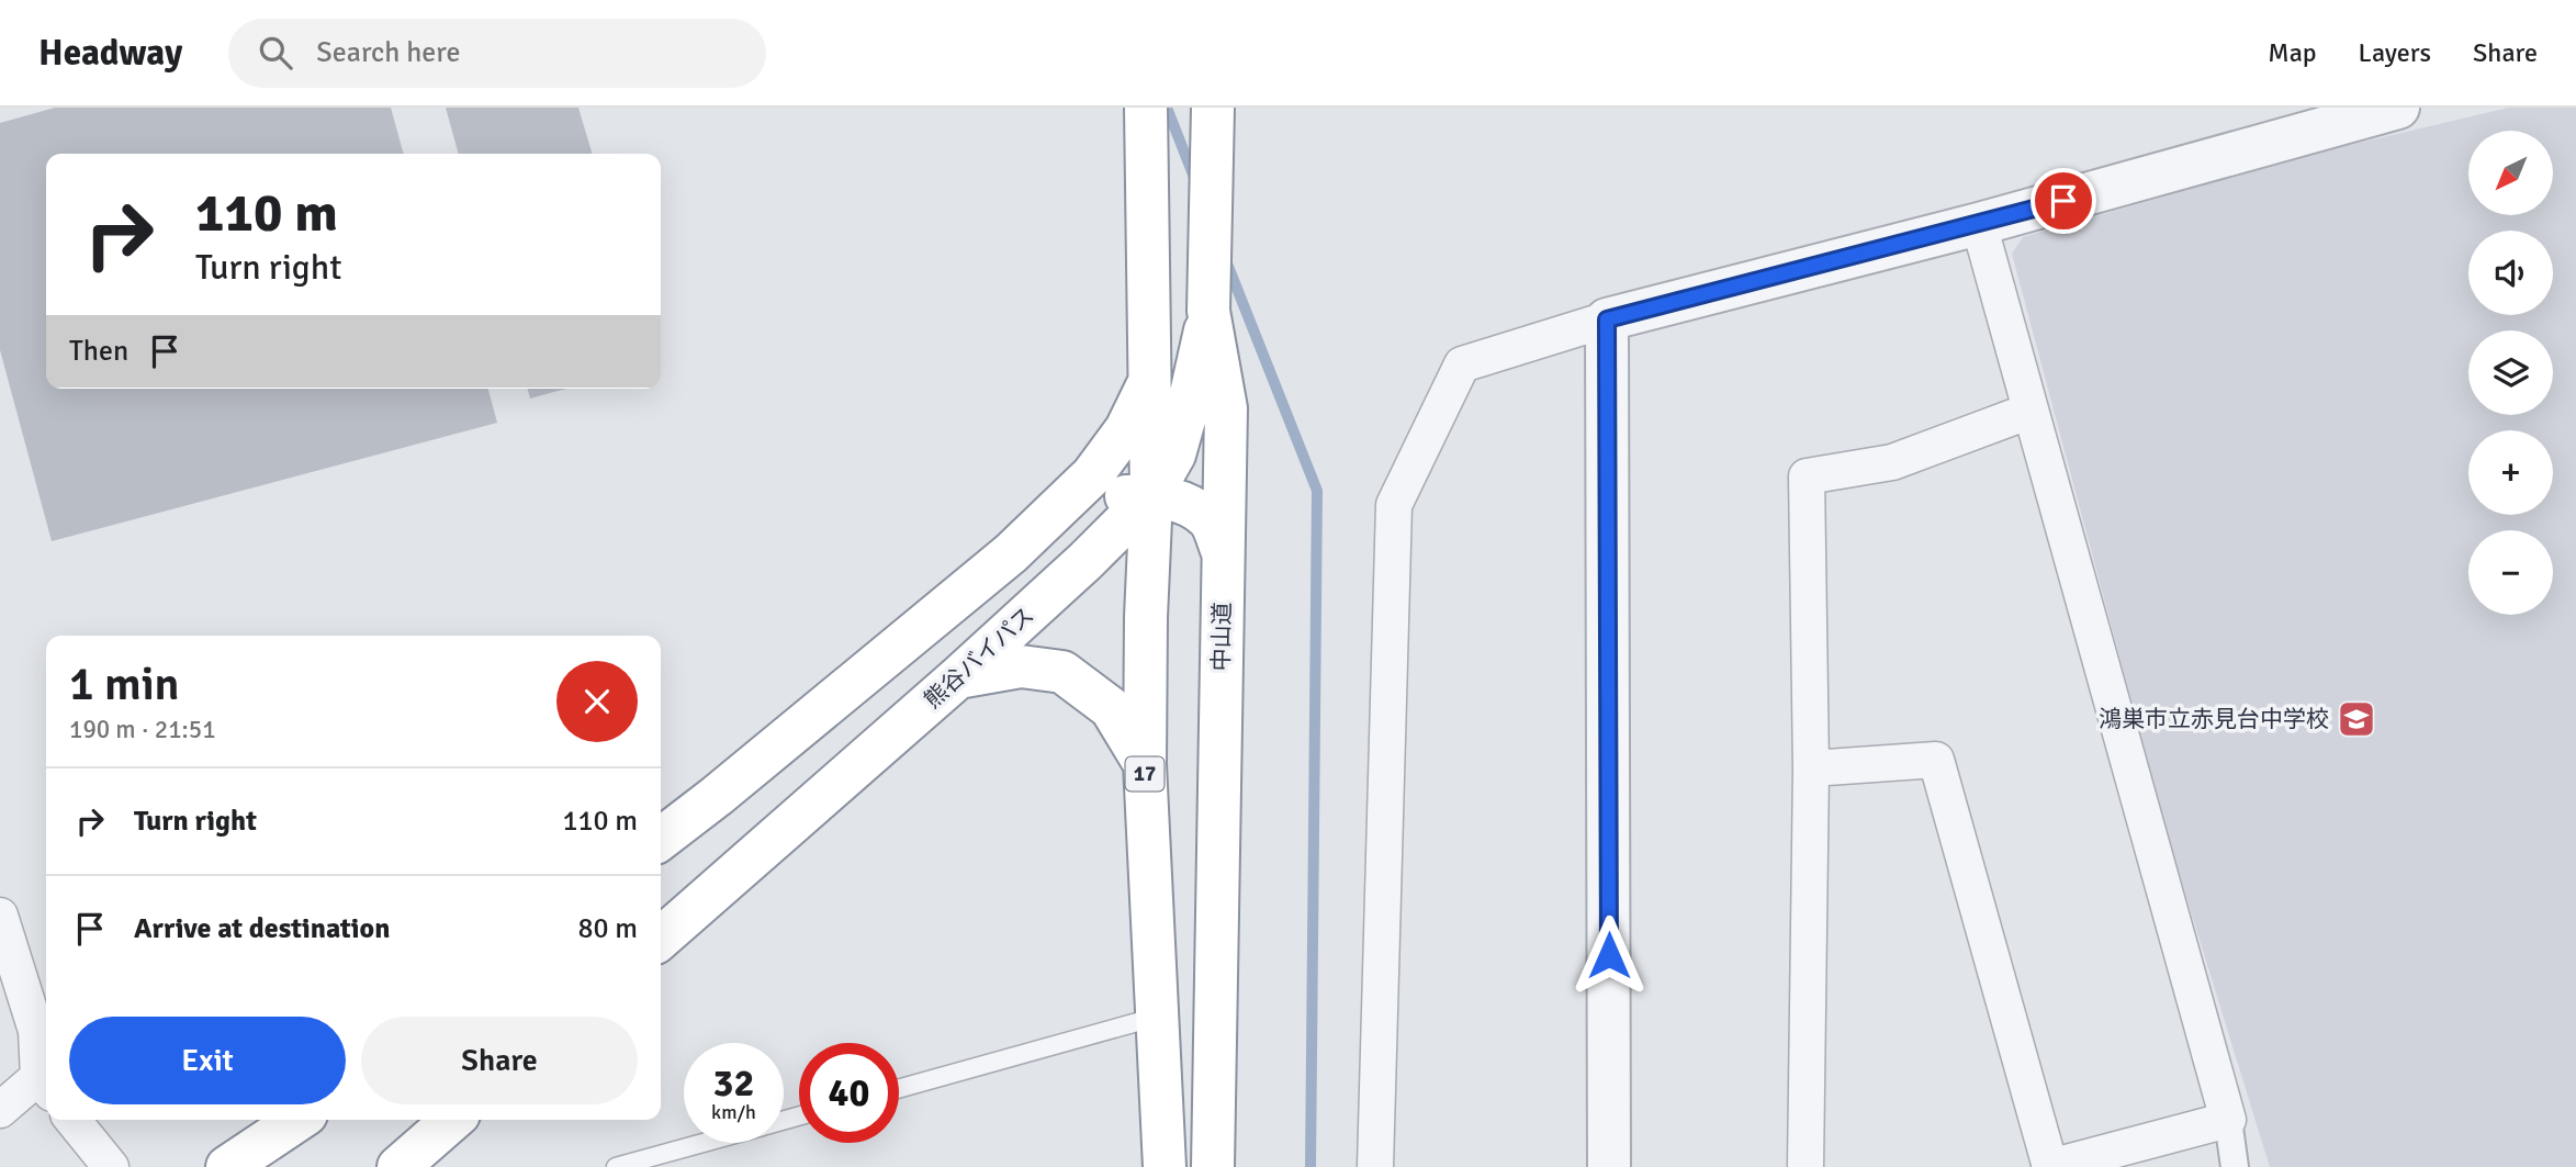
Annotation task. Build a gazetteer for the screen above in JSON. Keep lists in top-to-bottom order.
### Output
{
  "streets": {
    "highway": ["中山道", "熊谷バイパス", "17"]
  },
  "crossings": [
    ["中山道", "熊谷バイパス"],
    ["熊谷バイパス", "17"]
  ],
  "places": {
    "school or university": ["鴻巣市立赤見台中学校"]
  },
  "north": "bottom left",
  "page": {
    "header": "Headway",
    "search": "Search here",
    "nav": ["Map", "Layers", "Share"],
    "map_buttons": ["+", "−"],
    "turn": ["110 m", "Turn right"],
    "then": "Then",
    "heading": ["1 min", "190 m · 21:51"],
    "list": [
      {
        "name": "Turn right",
        "value": "110 m"
      },
      {
        "name": "Arrive at destination",
        "value": "80 m"
      }
    ],
    "buttons": ["Exit", "Share"],
    "speed": "32 km/h",
    "limit": "40"
  }
}
